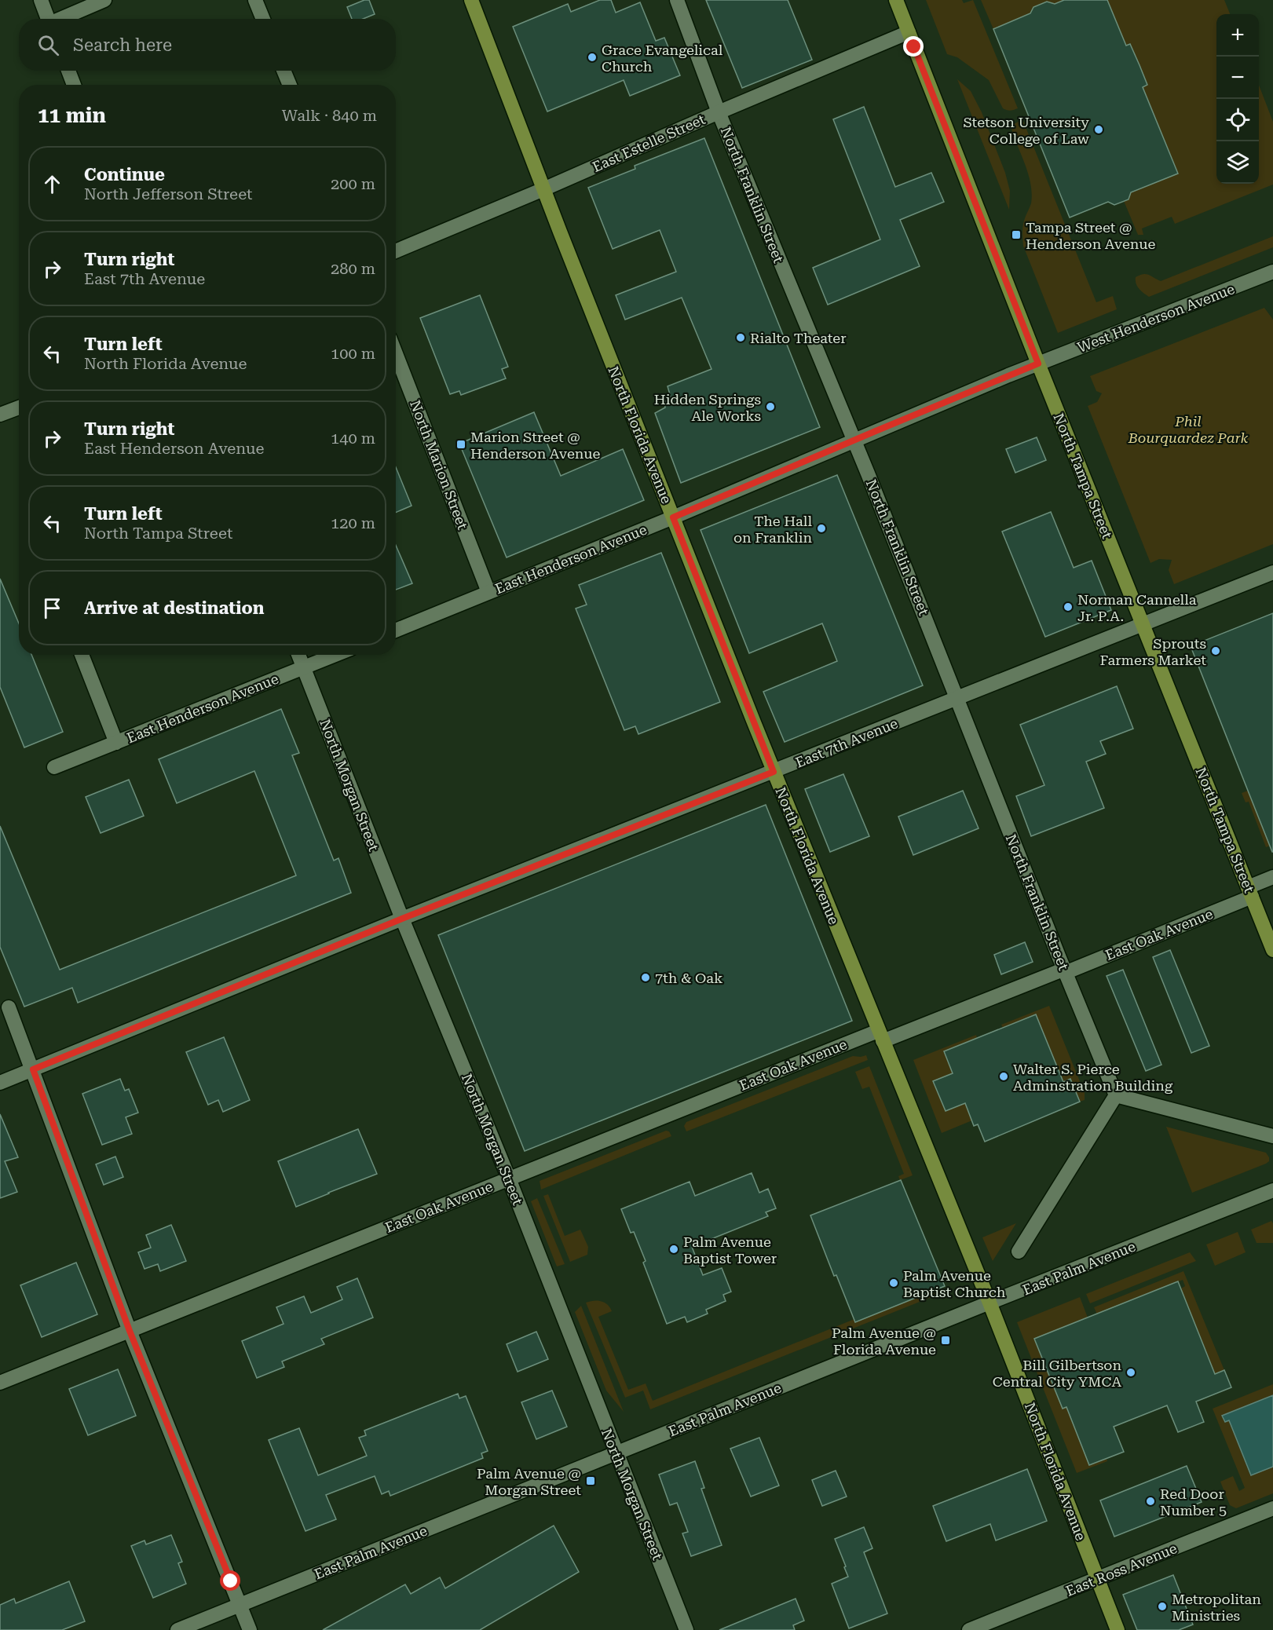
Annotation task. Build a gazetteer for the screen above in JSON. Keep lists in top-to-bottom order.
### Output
{
  "streets": {
    "main road": ["North Florida Avenue", "North Tampa Street"],
    "street": [
      "East Estelle Street",
      "North Franklin Street",
      "West Henderson Avenue",
      "North Marion Street",
      "East Henderson Avenue",
      "East 7th Avenue",
      "North Morgan Street",
      "East Oak Avenue",
      "East Palm Avenue",
      "East Ross Avenue"
    ]
  },
  "crossings": [
    ["East Estelle Street", "North Franklin Street"],
    ["East Estelle Street", "North Florida Avenue"],
    ["East Estelle Street", "North Tampa Street"],
    ["North Franklin Street", "East Henderson Avenue"],
    ["North Franklin Street", "East 7th Avenue"],
    ["North Franklin Street", "East Oak Avenue"],
    ["West Henderson Avenue", "North Tampa Street"],
    ["West Henderson Avenue", "East Henderson Avenue"],
    ["North Florida Avenue", "East Henderson Avenue"],
    ["North Florida Avenue", "East 7th Avenue"],
    ["North Florida Avenue", "East Oak Avenue"],
    ["North Florida Avenue", "East Palm Avenue"],
    ["North Florida Avenue", "East Ross Avenue"],
    ["North Marion Street", "East Henderson Avenue"],
    ["North Tampa Street", "East Henderson Avenue"],
    ["North Tampa Street", "East 7th Avenue"],
    ["North Tampa Street", "East Oak Avenue"],
    ["East Henderson Avenue", "North Morgan Street"],
    ["East 7th Avenue", "North Morgan Street"],
    ["North Morgan Street", "East Oak Avenue"],
    ["North Morgan Street", "East Palm Avenue"]
  ],
  "parks": ["Phil Bourquardez Park"],
  "places": {
    "other": [
      "Grace Evangelical Church",
      "Stetson University College of Law",
      "Rialto Theater",
      "Hidden Springs Ale Works",
      "The Hall on Franklin",
      "Norman Cannella Jr. P.A.",
      "Sprouts Farmers Market",
      "7th & Oak",
      "Walter S. Pierce Adminstration Building",
      "Palm Avenue Baptist Tower",
      "Palm Avenue Baptist Church",
      "Bill Gilbertson Central City YMCA",
      "Red Door Number 5",
      "Metropolitan Ministries"
    ],
    "transit": [
      "Tampa Street @ Henderson Avenue",
      "Marion Street @ Henderson Avenue",
      "Palm Avenue @ Florida Avenue",
      "Palm Avenue @ Morgan Street"
    ]
  },
  "page": {
    "map_buttons": ["+", "−"],
    "search": "Search here",
    "heading": ["11 min", "Walk · 840 m"],
    "list": [
      ["Continue", "North Jefferson Street", "200 m"],
      ["Turn right", "East 7th Avenue", "280 m"],
      ["Turn left", "North Florida Avenue", "100 m"],
      ["Turn right", "East Henderson Avenue", "140 m"],
      ["Turn left", "North Tampa Street", "120 m"],
      "Arrive at destination"
    ]
  }
}
